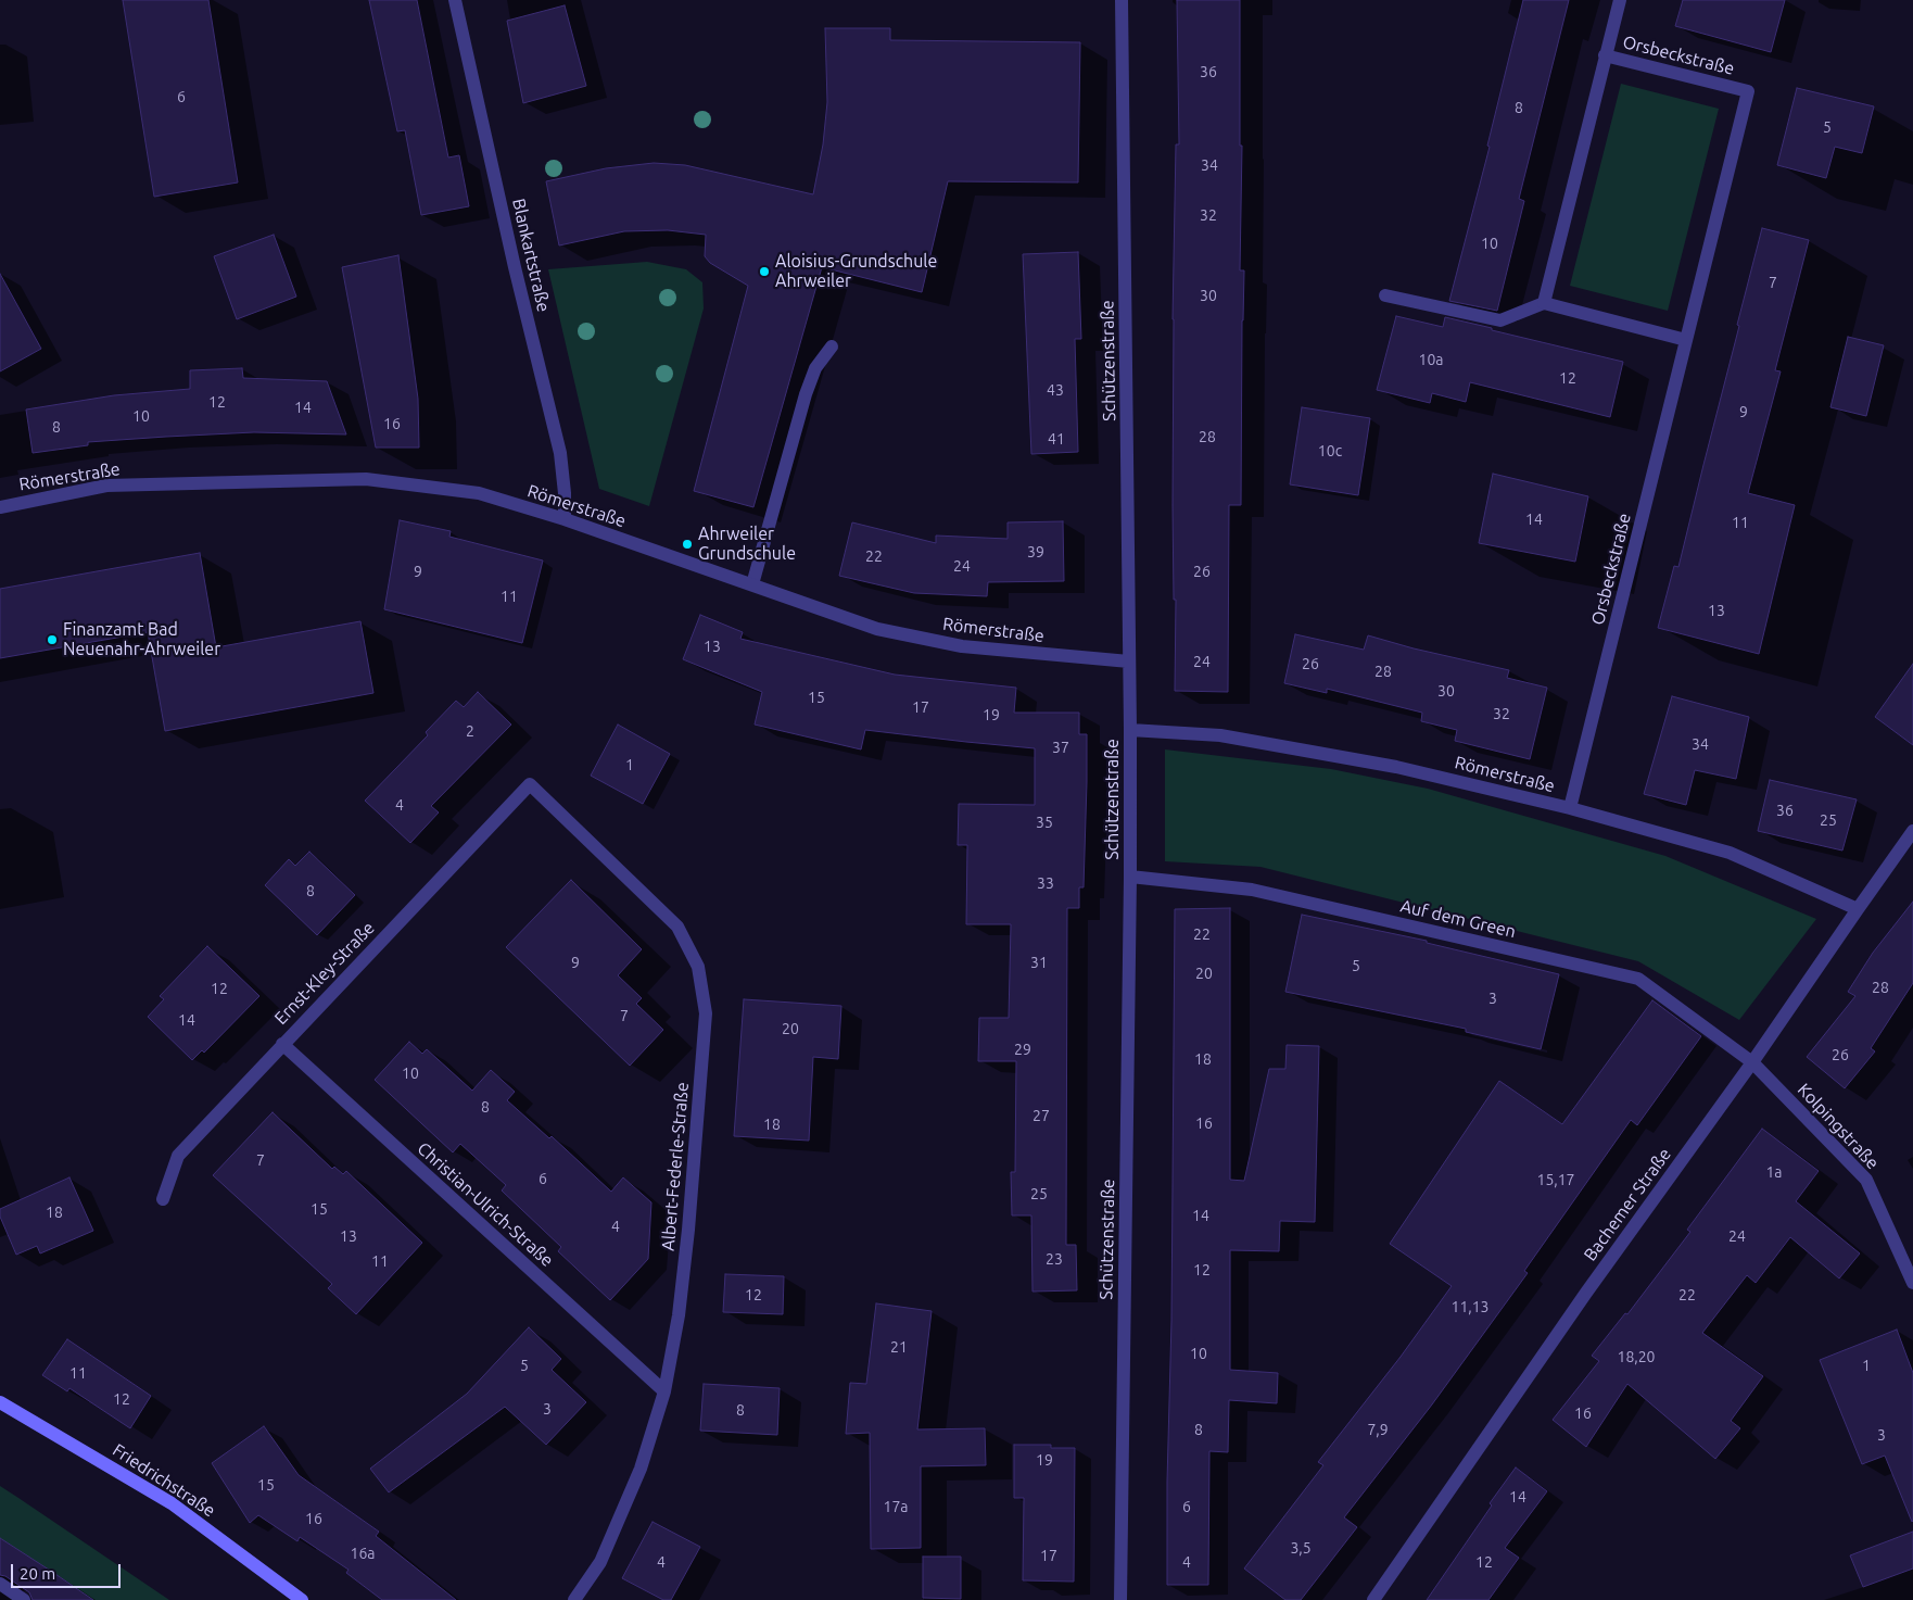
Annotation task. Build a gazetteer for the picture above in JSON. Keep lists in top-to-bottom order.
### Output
{
  "streets": {
    "main road": ["Friedrichstraße"],
    "street": [
      "Orsbeckstraße",
      "Blankartstraße",
      "Schützenstraße",
      "Römerstraße",
      "Auf dem Green",
      "Ernst-Kley-Straße",
      "Kolpingstraße",
      "Albert-Federle-Straße",
      "Christian-Ulrich-Straße",
      "Bachemer Straße"
    ]
  },
  "crossings": [
    ["Orsbeckstraße", "Römerstraße"],
    ["Blankartstraße", "Römerstraße"],
    ["Schützenstraße", "Römerstraße"],
    ["Schützenstraße", "Auf dem Green"],
    ["Römerstraße", "Bachemer Straße"],
    ["Auf dem Green", "Kolpingstraße"],
    ["Auf dem Green", "Bachemer Straße"],
    ["Ernst-Kley-Straße", "Albert-Federle-Straße"],
    ["Ernst-Kley-Straße", "Christian-Ulrich-Straße"],
    ["Kolpingstraße", "Bachemer Straße"],
    ["Albert-Federle-Straße", "Christian-Ulrich-Straße"]
  ],
  "places": ["Aloisius-Grundschule Ahrweiler", "Ahrweiler Grundschule", "Finanzamt Bad Neuenahr-Ahrweiler"],
  "house_numbers": [
    "36",
    "6",
    "8",
    "5",
    "34",
    "32",
    "10",
    "7",
    "30",
    "10a",
    "12",
    "43",
    "12",
    "14",
    "9",
    "10",
    "16",
    "8",
    "28",
    "41",
    "10c",
    "14",
    "11",
    "39",
    "22",
    "24",
    "9",
    "26",
    "11",
    "13",
    "13",
    "24",
    "26",
    "28",
    "30",
    "15",
    "17",
    "32",
    "19",
    "2",
    "34",
    "37",
    "1",
    "4",
    "36",
    "25",
    "35",
    "33",
    "8",
    "22",
    "9",
    "31",
    "5",
    "20",
    "28",
    "12",
    "3",
    "7",
    "14",
    "20",
    "29",
    "26",
    "18",
    "10",
    "8",
    "27",
    "16",
    "18",
    "7",
    "1a",
    "6",
    "15,17",
    "25",
    "15",
    "18",
    "14",
    "4",
    "13",
    "24",
    "23",
    "11",
    "12",
    "12",
    "22",
    "11,13",
    "21",
    "10",
    "18,20",
    "5",
    "1",
    "11",
    "12",
    "3",
    "8",
    "16",
    "8",
    "7,9",
    "3",
    "19",
    "15",
    "14",
    "17a",
    "6",
    "16",
    "3,5",
    "16a",
    "17",
    "4",
    "4",
    "12"
  ],
  "scale_bar": "20 m"
}
